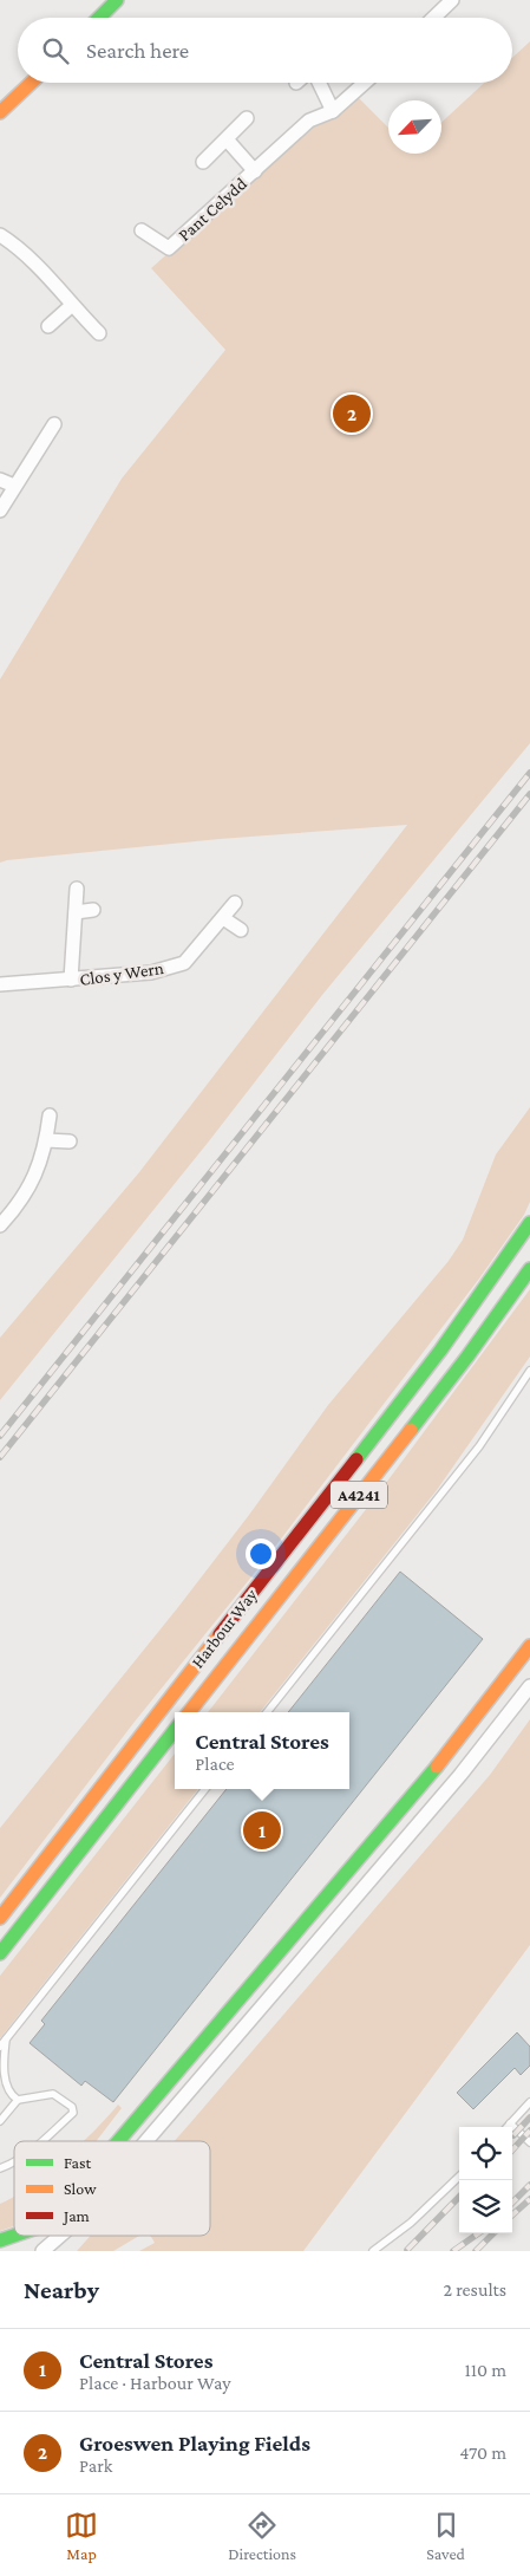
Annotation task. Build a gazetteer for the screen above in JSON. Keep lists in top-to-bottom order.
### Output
{
  "streets": {
    "main road": ["A4241", "Harbour Way"],
    "street": ["Pant Celydd", "Clos y Wern"]
  },
  "legend": ["Fast", "Slow", "Jam"],
  "north": "bottom left",
  "page": {
    "search": "Search here",
    "pins": ["2", "1"],
    "popup": ["Central Stores", "Place"],
    "heading": ["Nearby", "2 results"],
    "list": [
      {
        "mark": "1",
        "name": "Central Stores",
        "note": "Place · Harbour Way",
        "value": "110 m"
      },
      {
        "mark": "2",
        "name": "Groeswen Playing Fields",
        "note": "Park",
        "value": "470 m"
      }
    ],
    "nav": ["Map", "Directions", "Saved"]
  }
}
